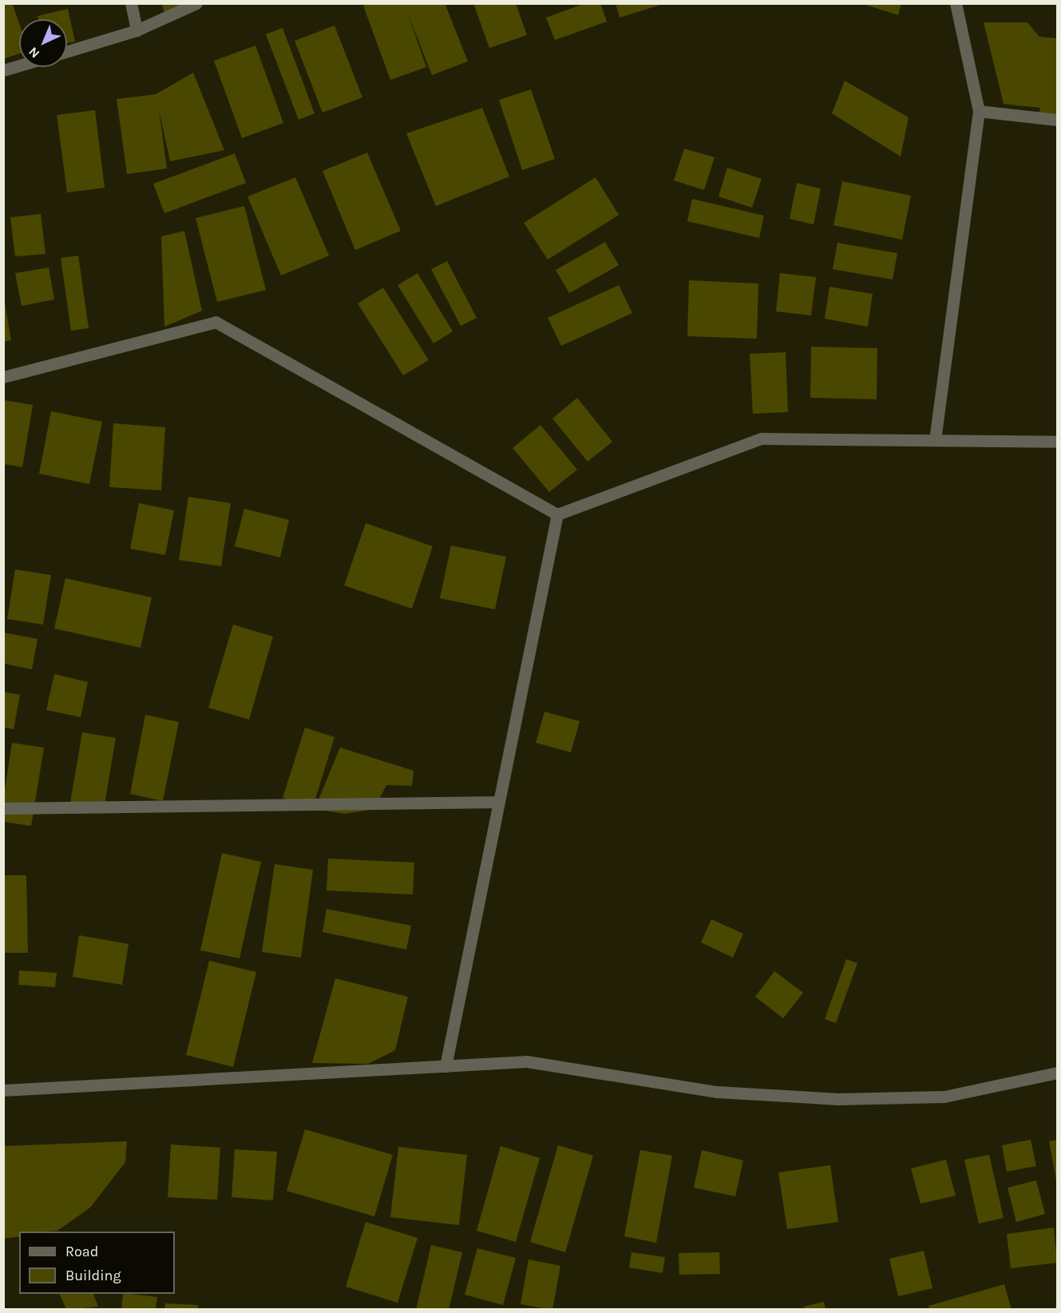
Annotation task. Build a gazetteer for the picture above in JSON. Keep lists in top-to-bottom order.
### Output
{
  "legend": ["Road", "Building"],
  "north": "bottom left"
}
